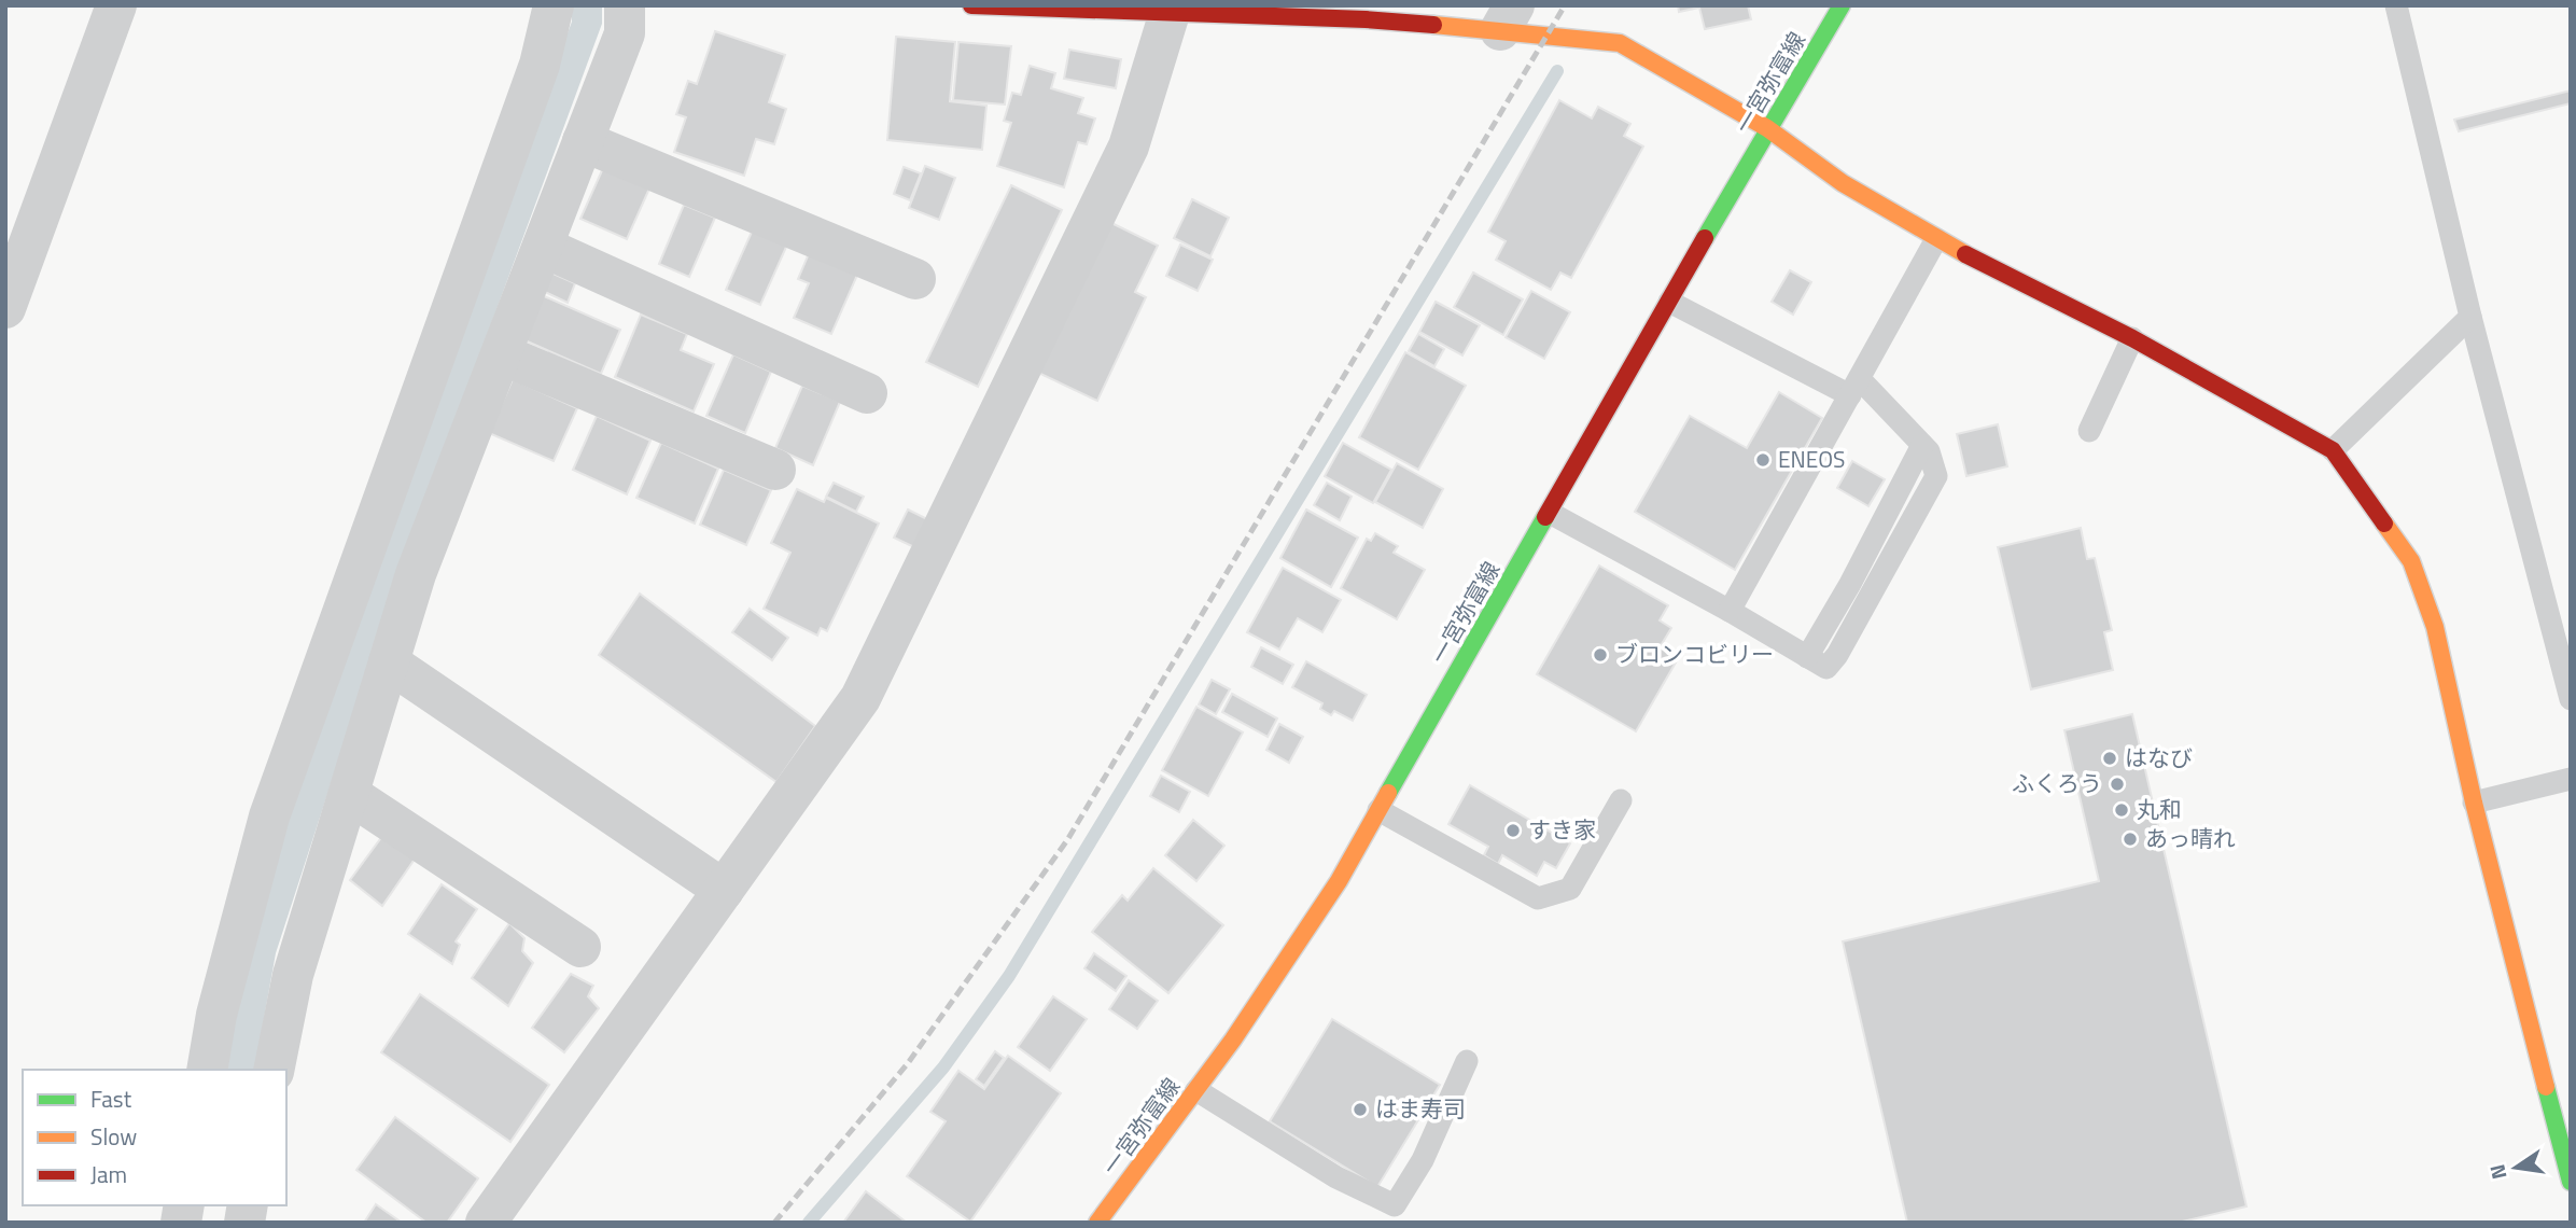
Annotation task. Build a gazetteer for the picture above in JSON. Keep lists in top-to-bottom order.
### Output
{
  "streets": {
    "street": ["一宮弥富線"]
  },
  "places": [
    "ENEOS",
    "ブロンコビリー",
    "はなび",
    "ふくろう",
    "丸和",
    "すき家",
    "あっ晴れ",
    "はま寿司"
  ],
  "legend": ["Fast", "Slow", "Jam"],
  "north": "left"
}
